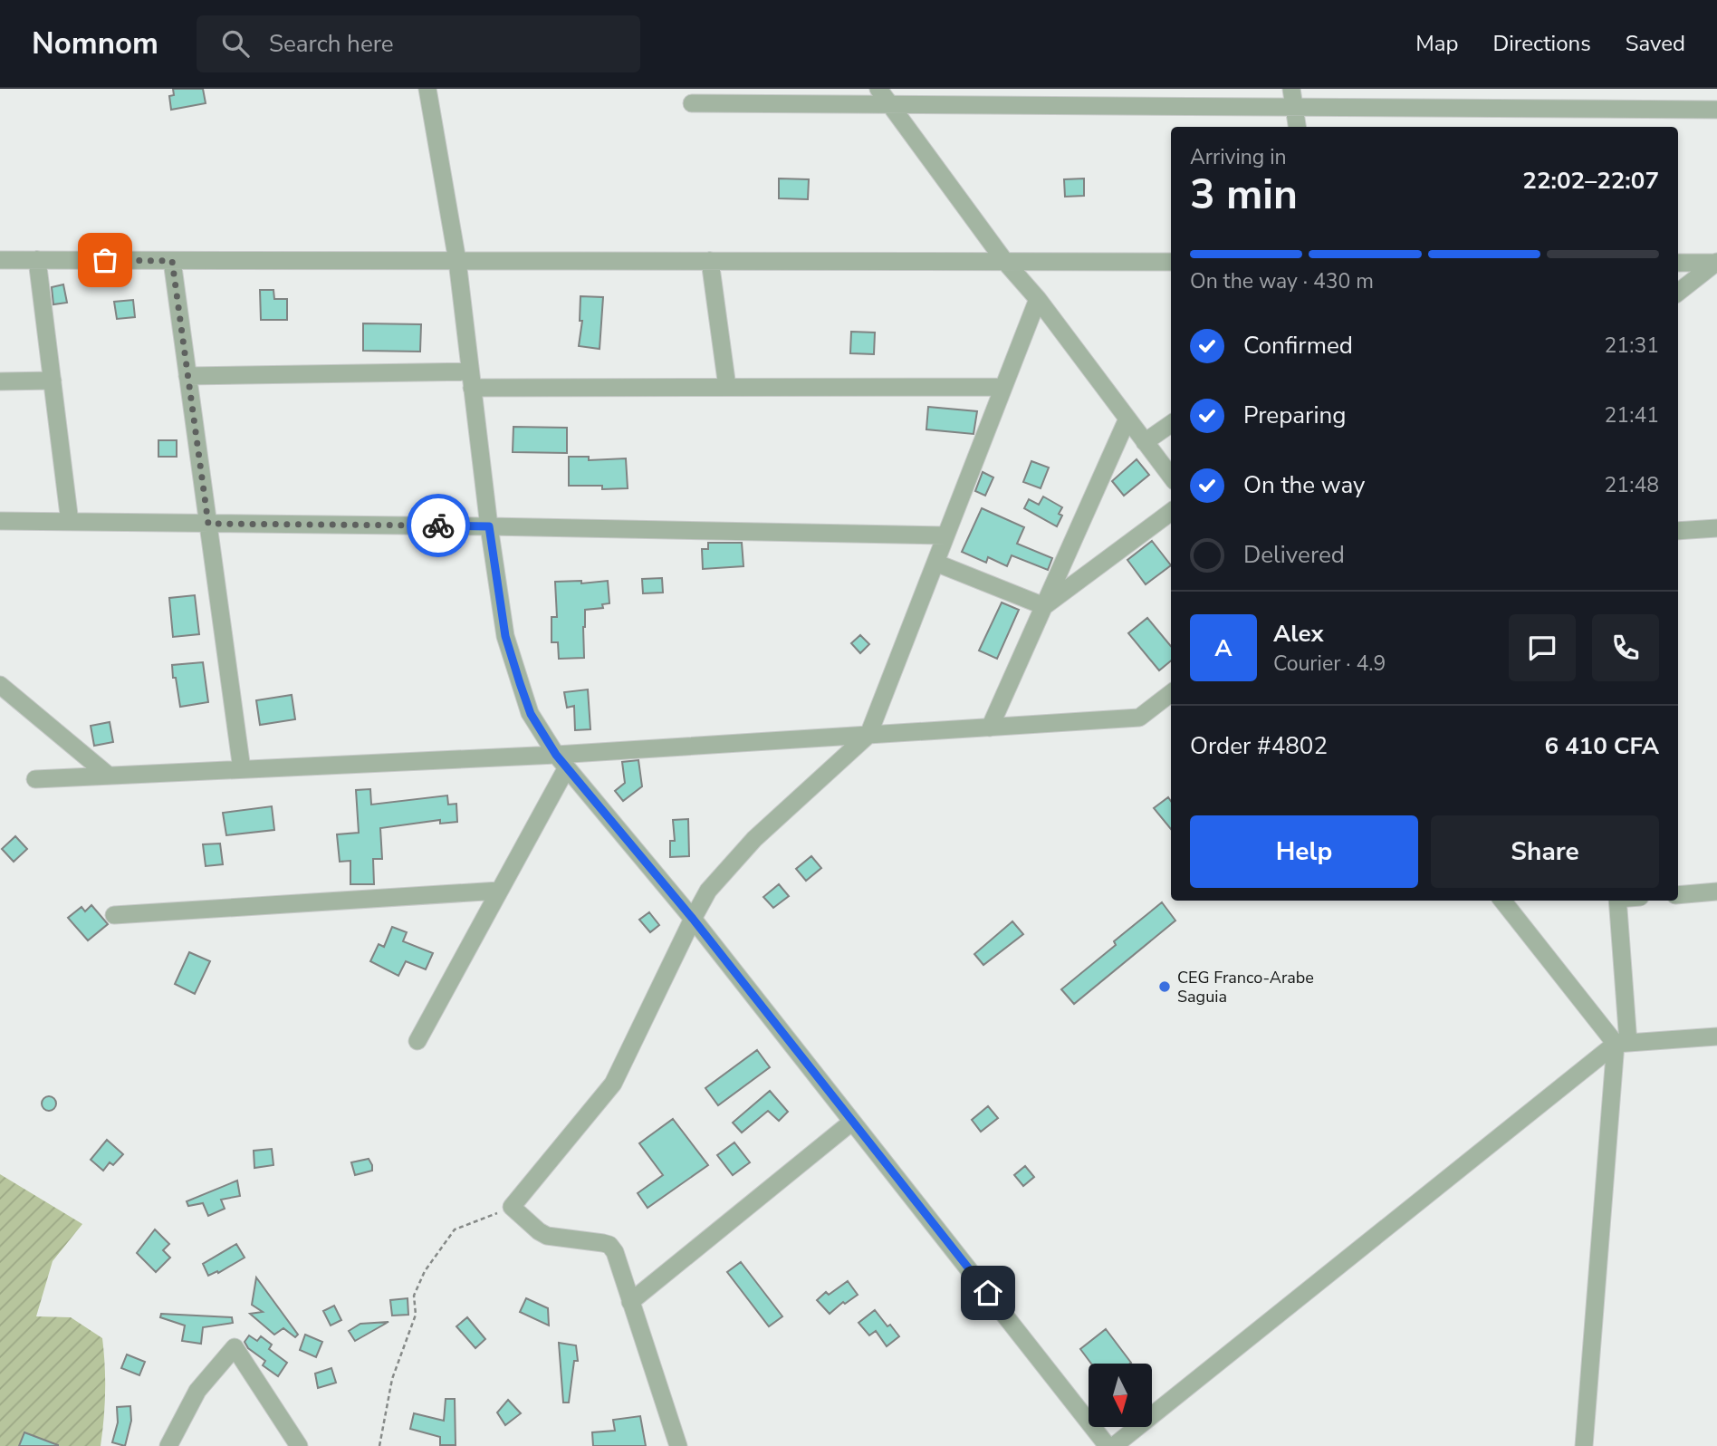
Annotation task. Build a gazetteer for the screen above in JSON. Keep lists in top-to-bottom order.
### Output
{
  "places": ["CEG Franco-Arabe Saguia"],
  "north": "bottom",
  "page": {
    "header": "Nomnom",
    "search": "Search here",
    "nav": ["Map", "Directions", "Saved"],
    "heading": ["3 min", "Arriving in", "22:02–22:07"],
    "panel": [
      "Alex",
      "Courier · 4.9",
      "Order #4802",
      "6 410 CFA"
    ],
    "bar": "On the way · 430 m",
    "list": [
      ["Confirmed", "21:31"],
      ["Preparing", "21:41"],
      ["On the way", "21:48"],
      "Delivered"
    ],
    "round": "A",
    "buttons": ["Help", "Share"]
  }
}
